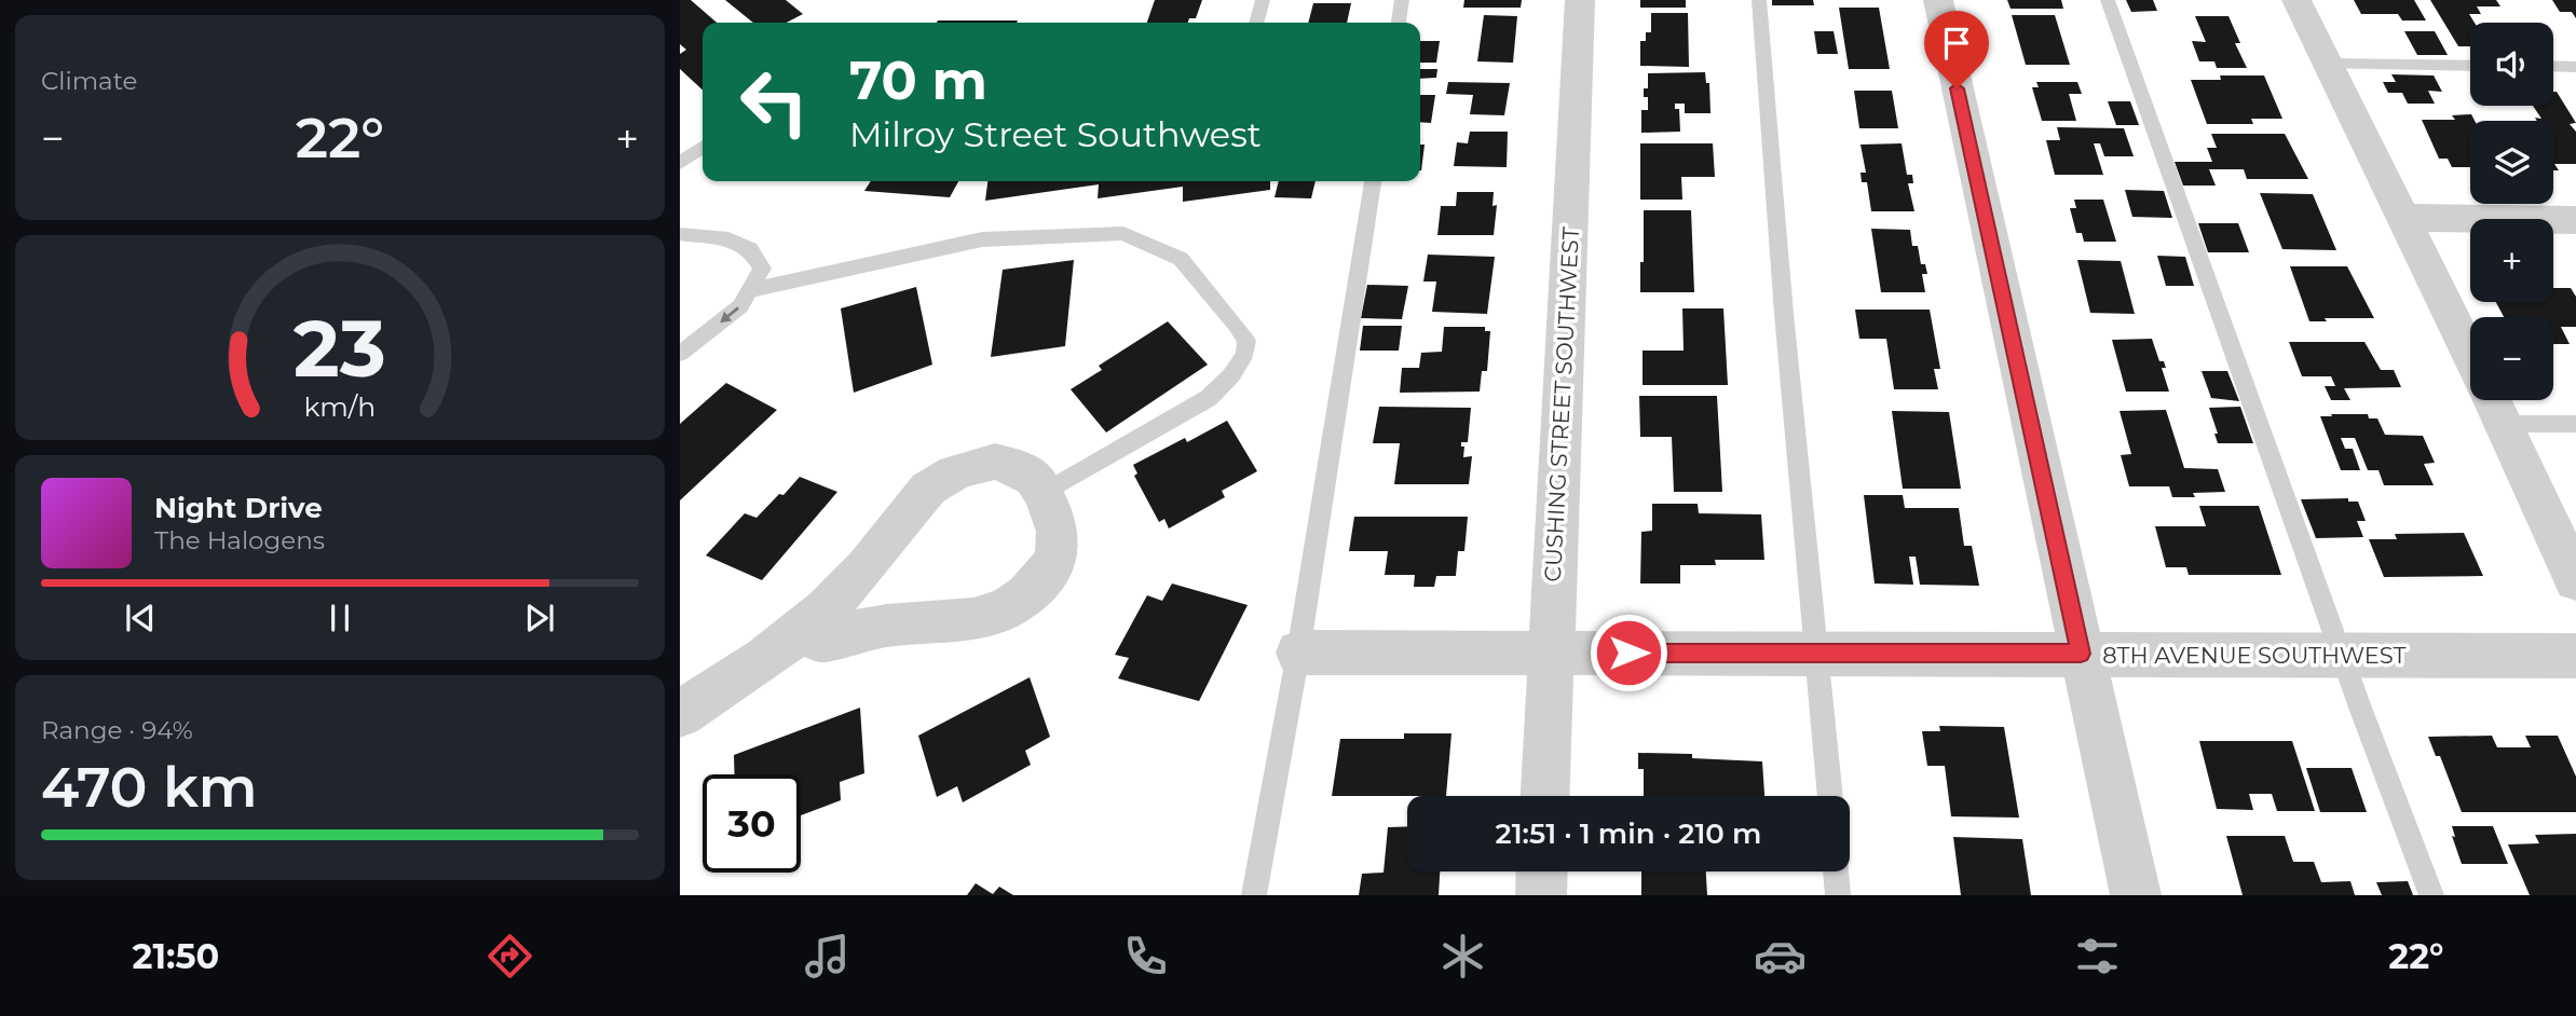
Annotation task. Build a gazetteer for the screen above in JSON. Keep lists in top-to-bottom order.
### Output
{
  "streets": {
    "street": ["CUSHING STREET SOUTHWEST", "8TH AVENUE SOUTHWEST"]
  },
  "crossings": [
    ["CUSHING STREET SOUTHWEST", "8TH AVENUE SOUTHWEST"]
  ],
  "page": {
    "tile": [
      "Climate",
      ["Range · 94%", "470 km"]
    ],
    "map_buttons": ["+", "−"],
    "turn": ["70 m", "Milroy Street Southwest"],
    "heat": ["−", "22°", "+"],
    "song": ["Night Drive", "The Halogens"],
    "limit": "30",
    "trip": "21:51 · 1 min · 210 m",
    "tabs": ["21:50", "22°"],
    "gauge": ["23", "km/h"]
  }
}
